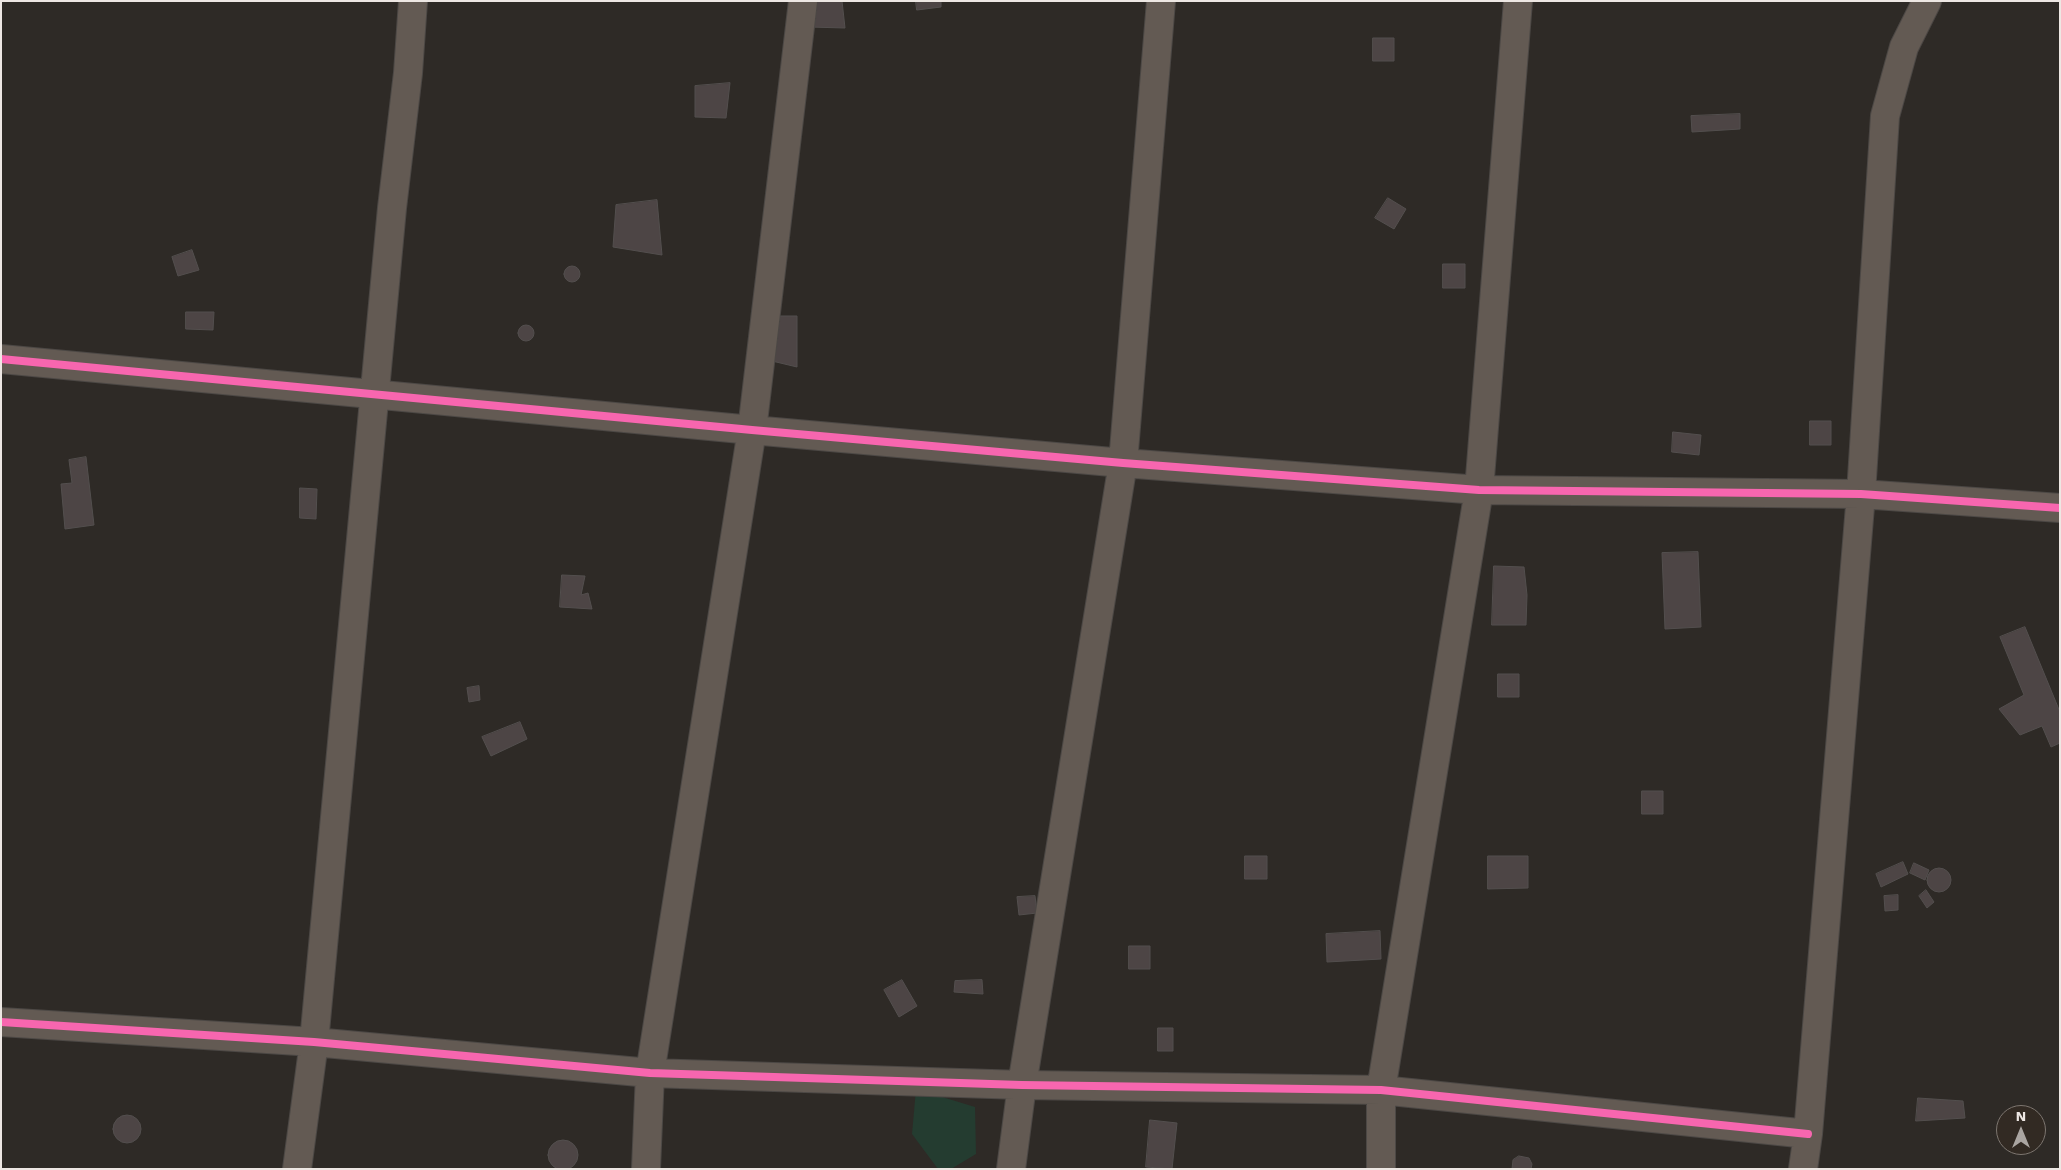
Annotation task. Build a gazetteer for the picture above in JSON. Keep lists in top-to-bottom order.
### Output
{
  "north": "top"
}
